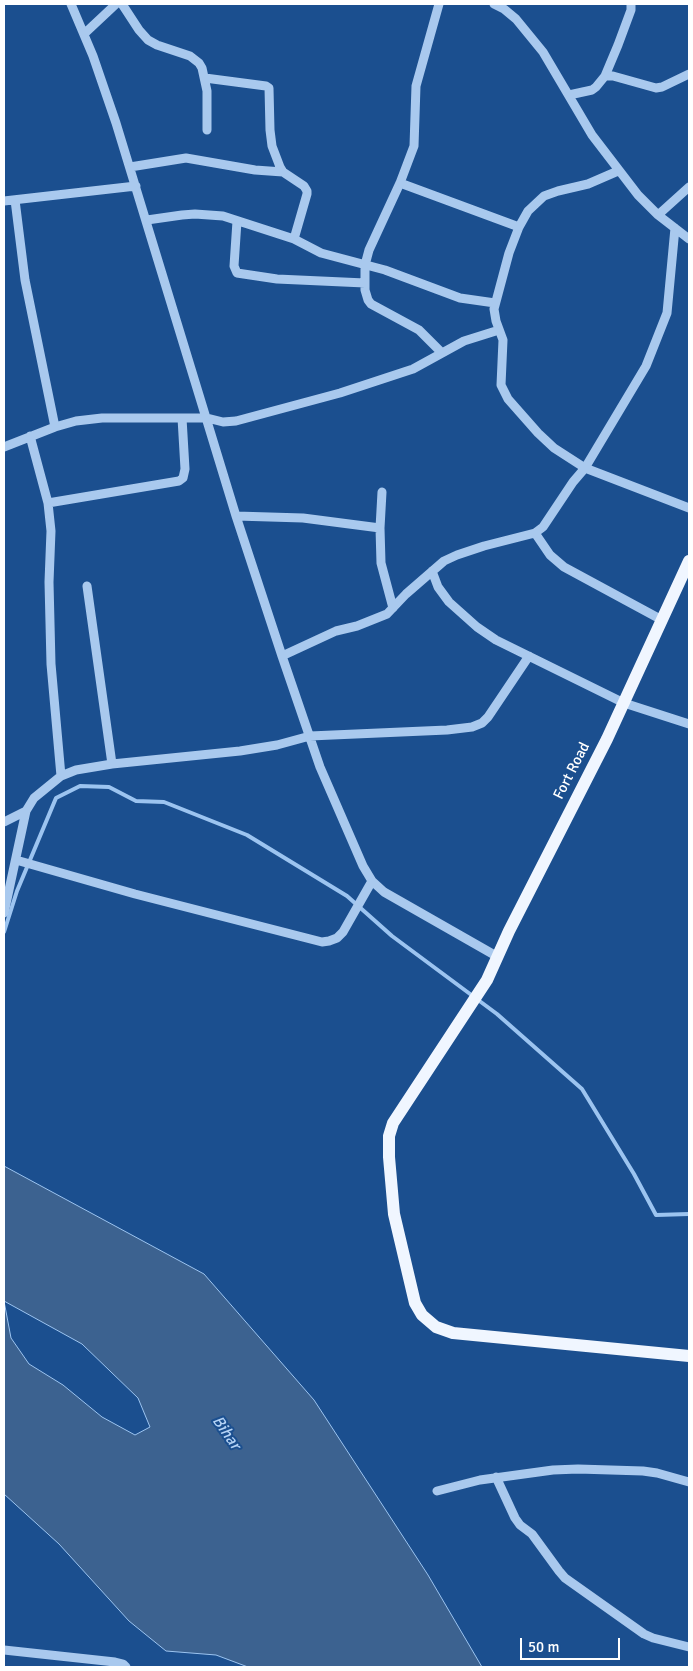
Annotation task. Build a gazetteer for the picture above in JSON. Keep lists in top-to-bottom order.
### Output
{
  "streets": {
    "main road": ["Fort Road"]
  },
  "water": ["Bihar"],
  "scale_bar": "50 m"
}
